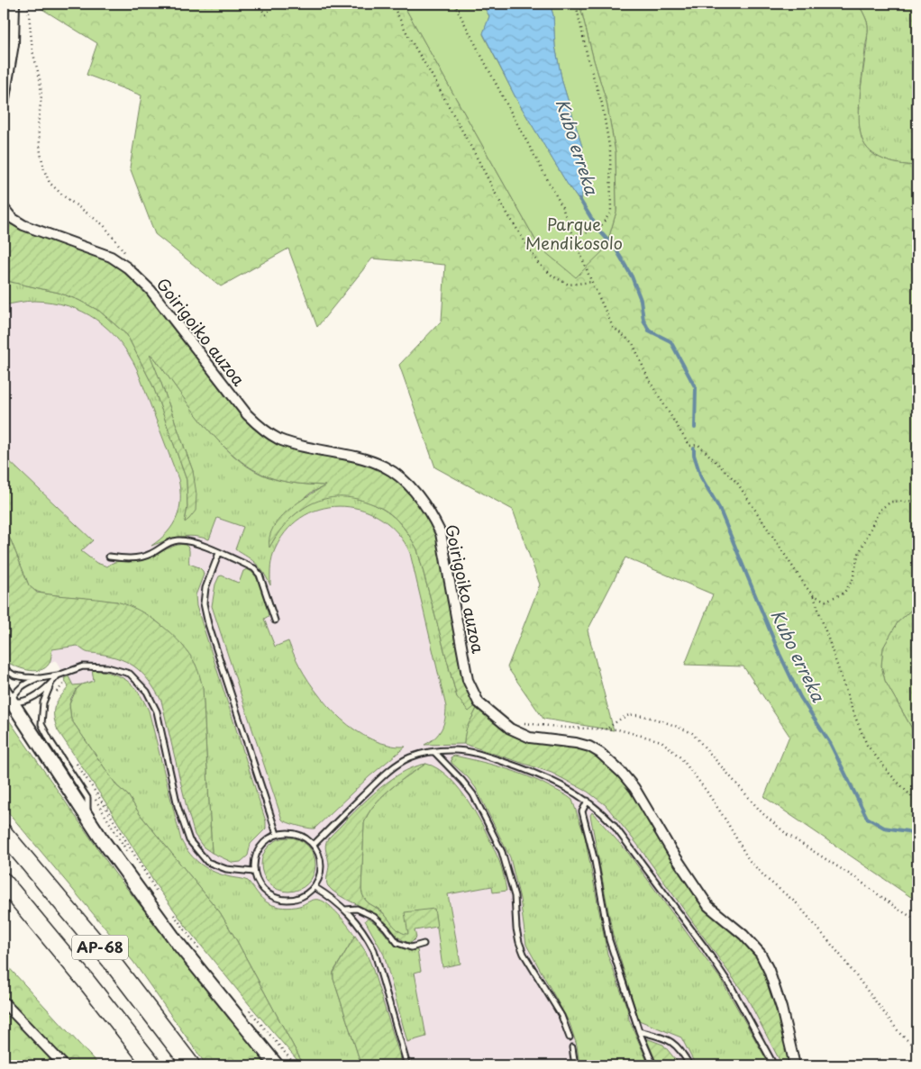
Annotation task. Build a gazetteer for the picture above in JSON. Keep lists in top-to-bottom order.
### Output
{
  "streets": {
    "highway": ["AP-68"],
    "street": ["Goirigoiko auzoa"]
  },
  "water": ["Kubo erreka"],
  "parks": ["Parque Mendikosolo"]
}
